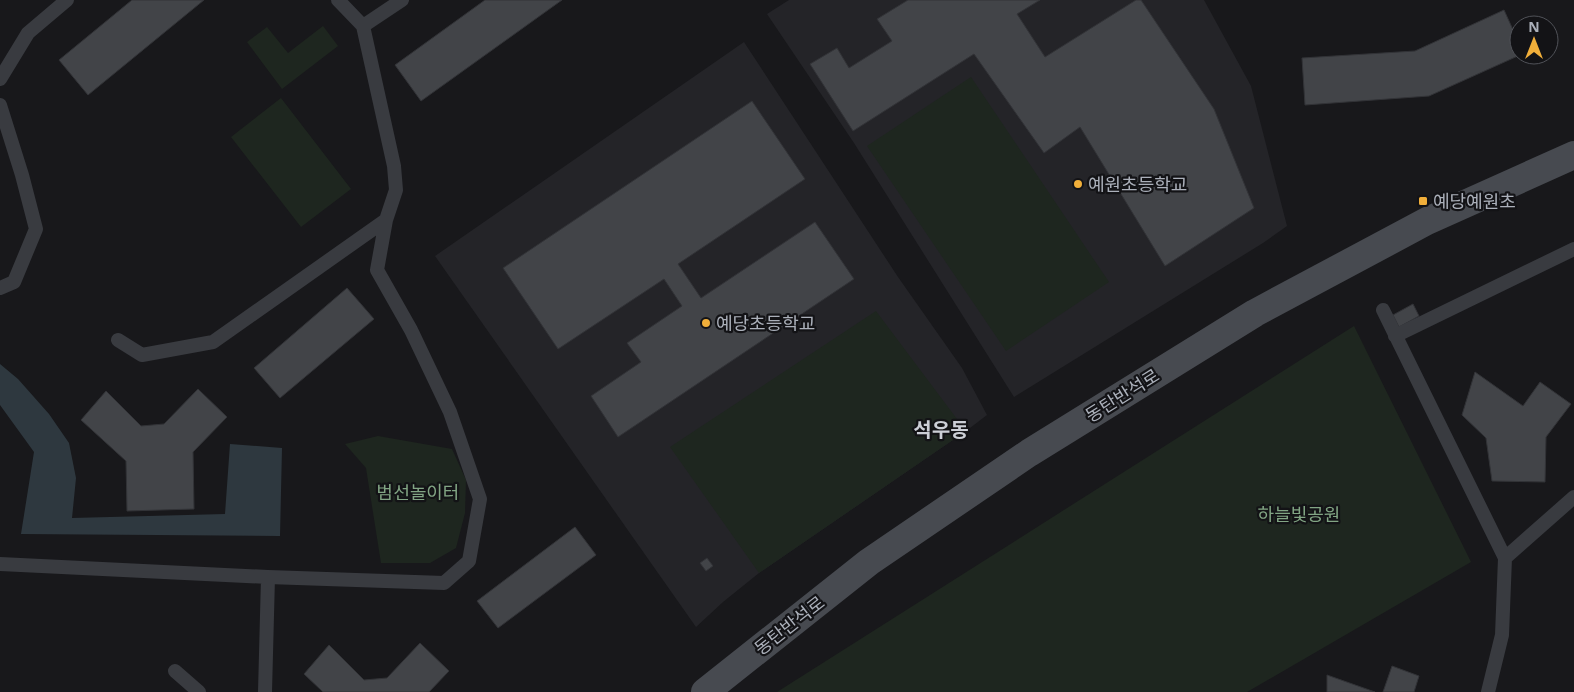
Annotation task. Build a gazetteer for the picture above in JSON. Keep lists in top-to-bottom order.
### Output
{
  "streets": {
    "street": ["동탄반석로"]
  },
  "districts": ["석우동"],
  "parks": ["범선놀이터", "하늘빛공원"],
  "places": {
    "other": ["예원초등학교", "예당초등학교"],
    "transit": ["예당예원초"]
  },
  "north": "top"
}
